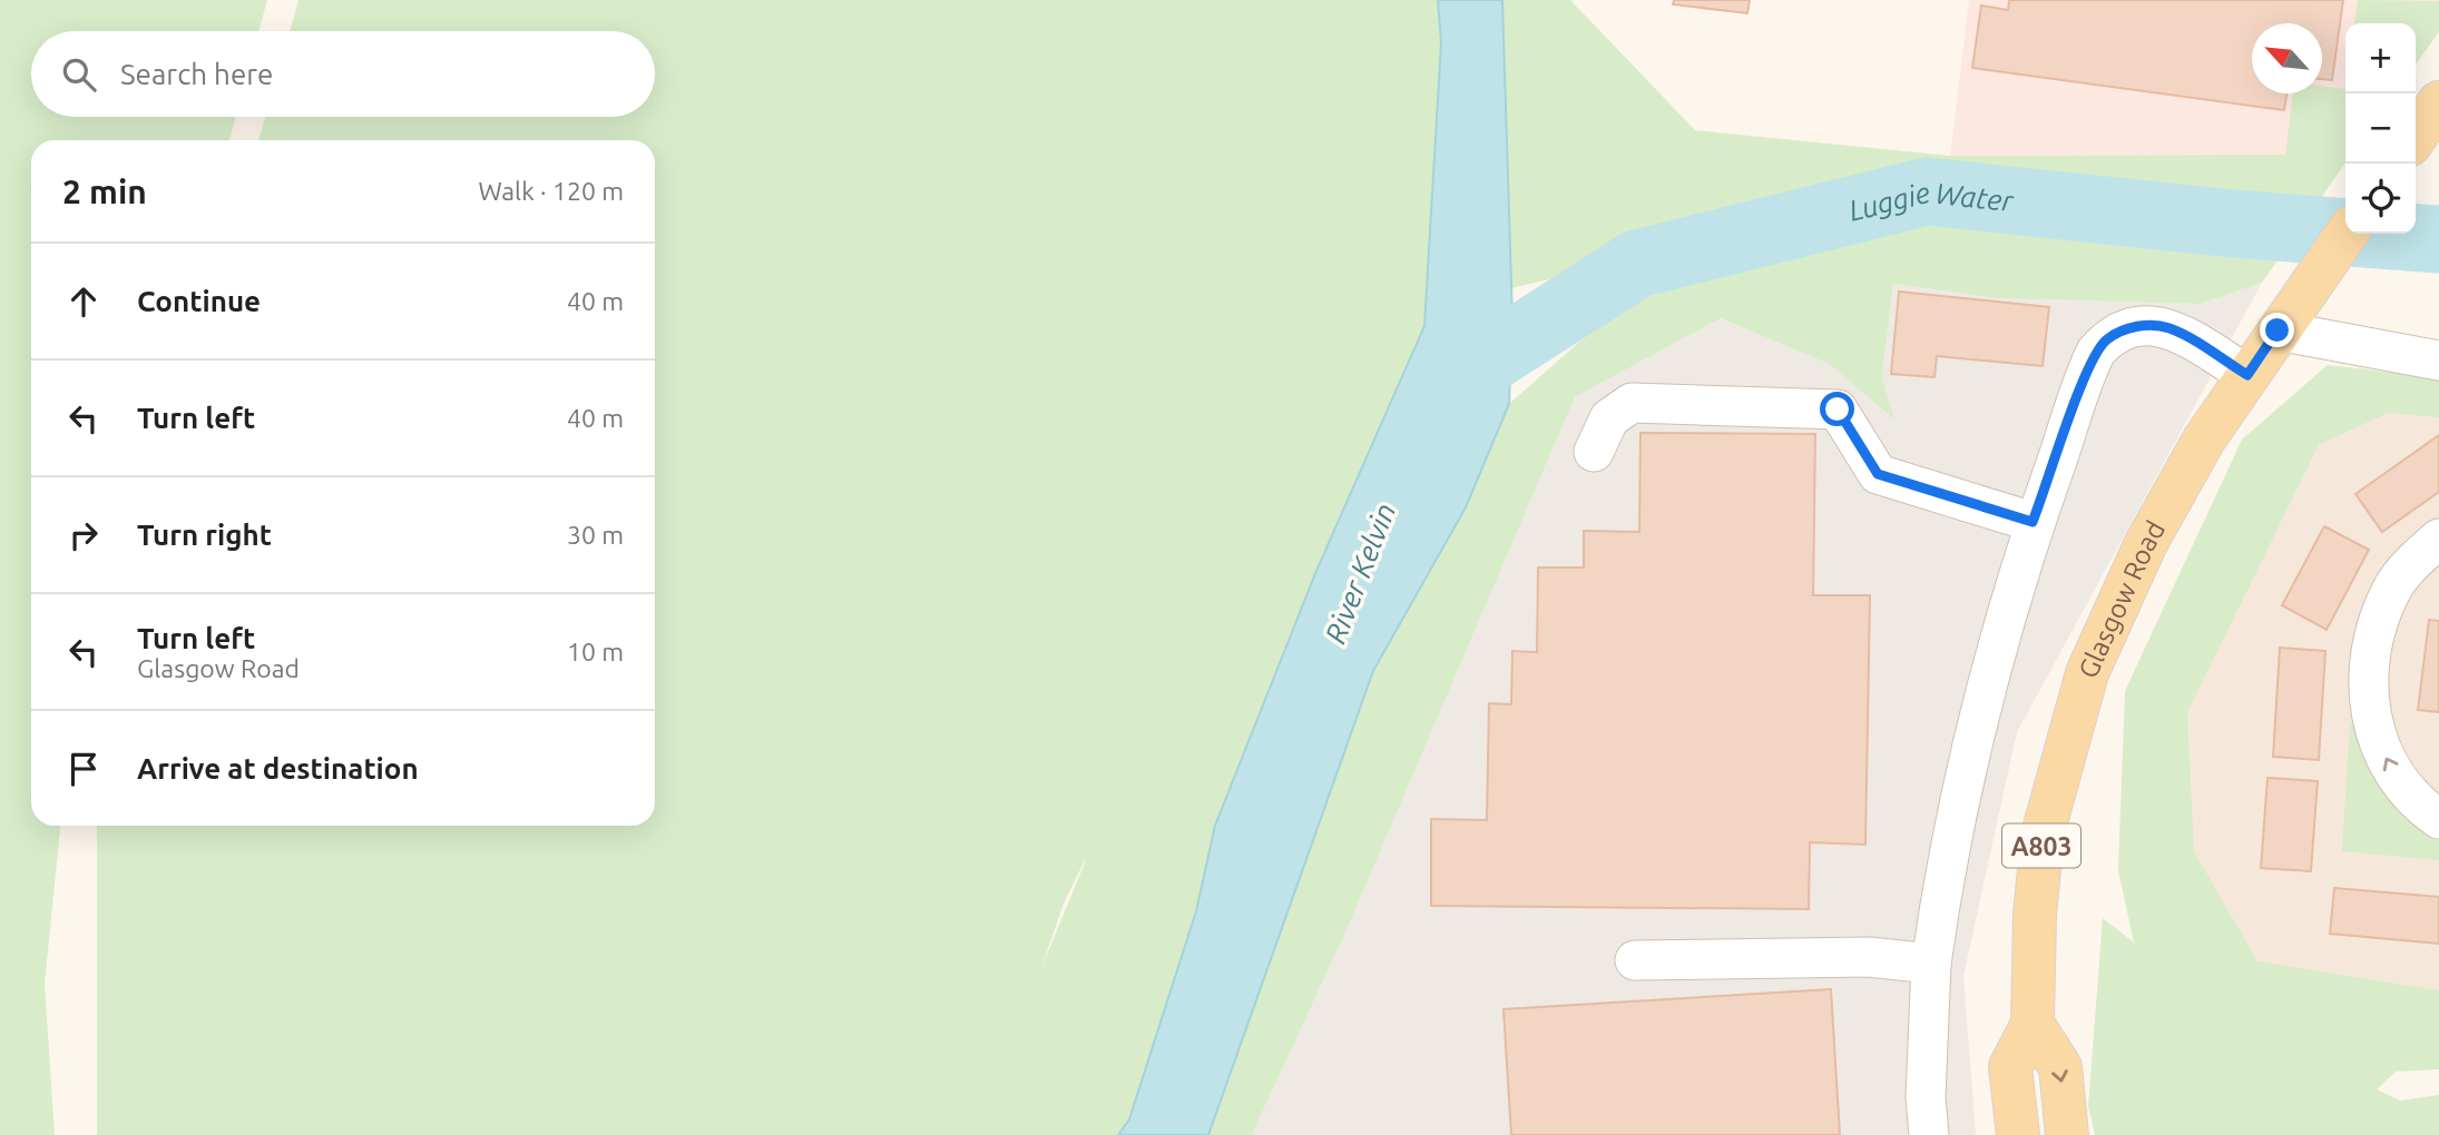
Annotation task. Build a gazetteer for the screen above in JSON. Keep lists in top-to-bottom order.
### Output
{
  "streets": {
    "main road": ["Glasgow Road", "A803"]
  },
  "water": ["Luggie Water", "River Kelvin"],
  "north": "top left",
  "page": {
    "map_buttons": ["+", "−"],
    "search": "Search here",
    "heading": ["2 min", "Walk · 120 m"],
    "list": [
      ["Continue", "40 m"],
      ["Turn left", "40 m"],
      ["Turn right", "30 m"],
      ["Turn left", "Glasgow Road", "10 m"],
      "Arrive at destination"
    ]
  }
}
